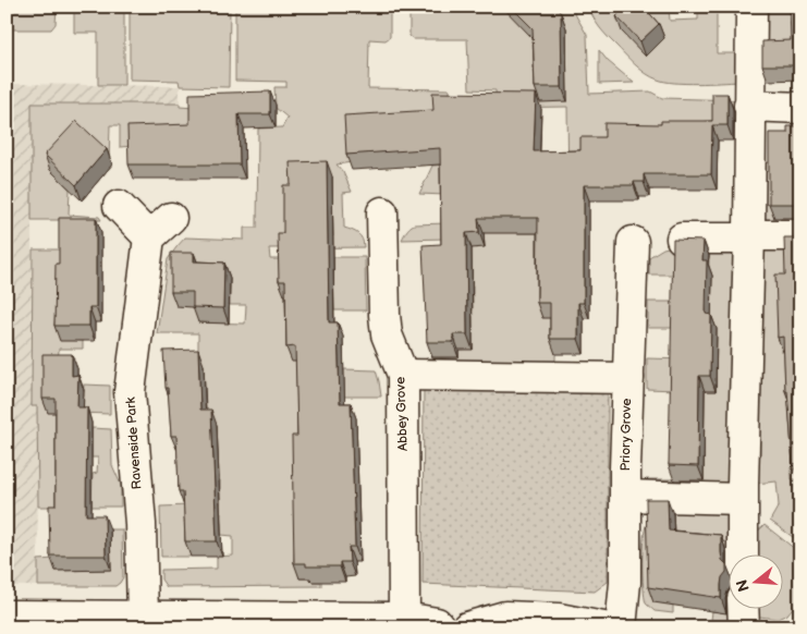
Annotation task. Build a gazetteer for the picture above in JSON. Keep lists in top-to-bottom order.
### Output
{
  "streets": {
    "street": ["Abbey Grove", "Priory Grove", "Ravenside Park"]
  },
  "north": "left"
}
